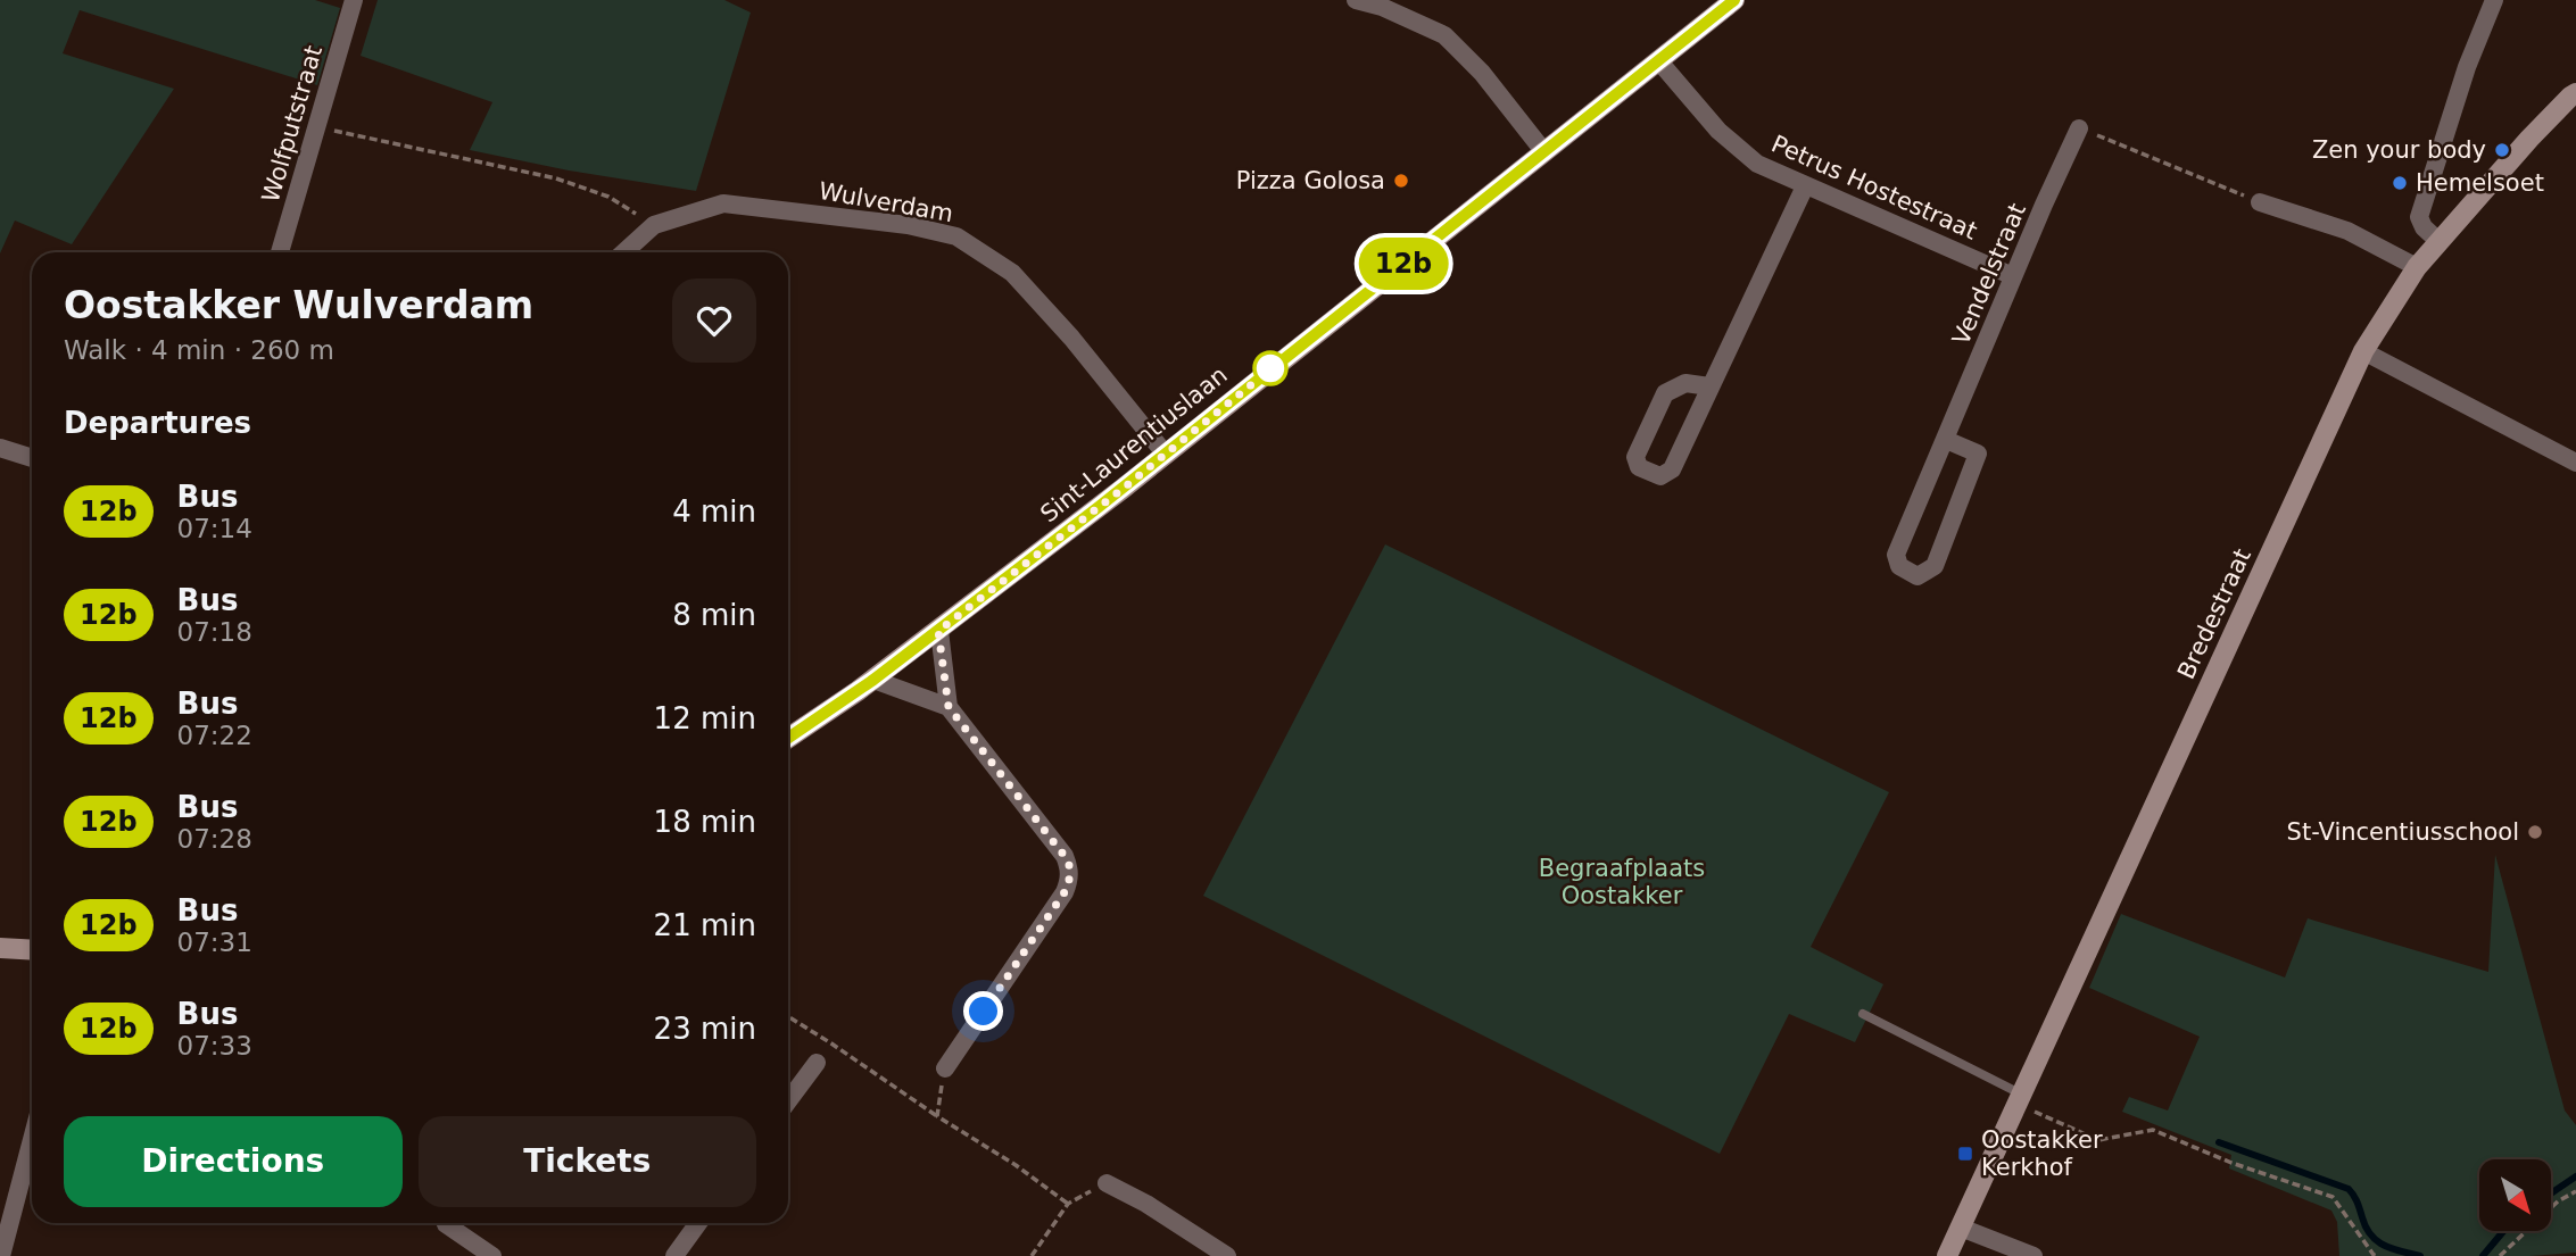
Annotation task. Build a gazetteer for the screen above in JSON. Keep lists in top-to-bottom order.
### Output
{
  "streets": {
    "street": [
      "Wolfputstraat",
      "Petrus Hostestraat",
      "Wulverdam",
      "Vendelstraat",
      "Sint-Laurentiuslaan",
      "Bredestraat"
    ]
  },
  "crossings": [
    ["Petrus Hostestraat", "Vendelstraat"],
    ["Petrus Hostestraat", "Sint-Laurentiuslaan"],
    ["Wulverdam", "Sint-Laurentiuslaan"]
  ],
  "parks": ["Begraafplaats Oostakker"],
  "places": {
    "other": [
      "Zen your body",
      "Pizza Golosa",
      "Hemelsoet",
      "St-Vincentiusschool"
    ],
    "transit": ["Oostakker Kerkhof"]
  },
  "lines": ["bus line 12b"],
  "north": "bottom right",
  "page": {
    "on_map": "12b",
    "heading": [
      ["Oostakker Wulverdam", "Walk · 4 min · 260 m"],
      "Departures"
    ],
    "list": [
      {
        "mark": "12b",
        "name": "Bus",
        "note": "07:14",
        "value": "4 min"
      },
      {
        "mark": "12b",
        "name": "Bus",
        "note": "07:18",
        "value": "8 min"
      },
      {
        "mark": "12b",
        "name": "Bus",
        "note": "07:22",
        "value": "12 min"
      },
      {
        "mark": "12b",
        "name": "Bus",
        "note": "07:28",
        "value": "18 min"
      },
      {
        "mark": "12b",
        "name": "Bus",
        "note": "07:31",
        "value": "21 min"
      },
      {
        "mark": "12b",
        "name": "Bus",
        "note": "07:33",
        "value": "23 min"
      }
    ],
    "buttons": ["Directions", "Tickets"]
  }
}
